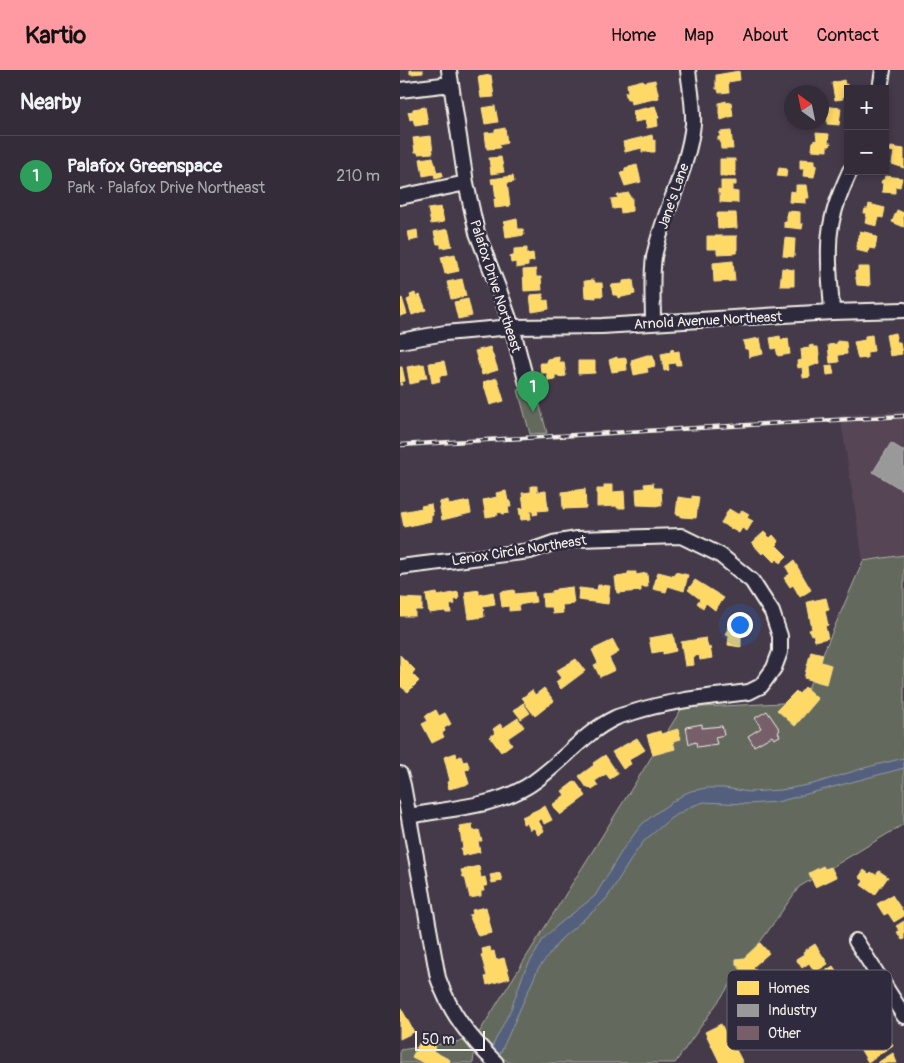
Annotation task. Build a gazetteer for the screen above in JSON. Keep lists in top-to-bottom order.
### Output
{
  "streets": {
    "street": [
      "Jane's Lane",
      "Palafox Drive Northeast",
      "Arnold Avenue Northeast",
      "Lenox Circle Northeast"
    ]
  },
  "crossings": [
    ["Jane's Lane", "Arnold Avenue Northeast"],
    ["Palafox Drive Northeast", "Arnold Avenue Northeast"]
  ],
  "legend": ["Homes", "Industry", "Other"],
  "scale_bar": "50 m",
  "north": "top left",
  "page": {
    "header": "Kartio",
    "nav": [
      "Home",
      "Map",
      "About",
      "Contact"
    ],
    "heading": "Nearby",
    "map_buttons": ["+", "−"],
    "list": [
      {
        "mark": "1",
        "name": "Palafox Greenspace",
        "note": "Park · Palafox Drive Northeast",
        "value": "210 m"
      }
    ],
    "pins": "1",
    "scale": "50 m"
  }
}
